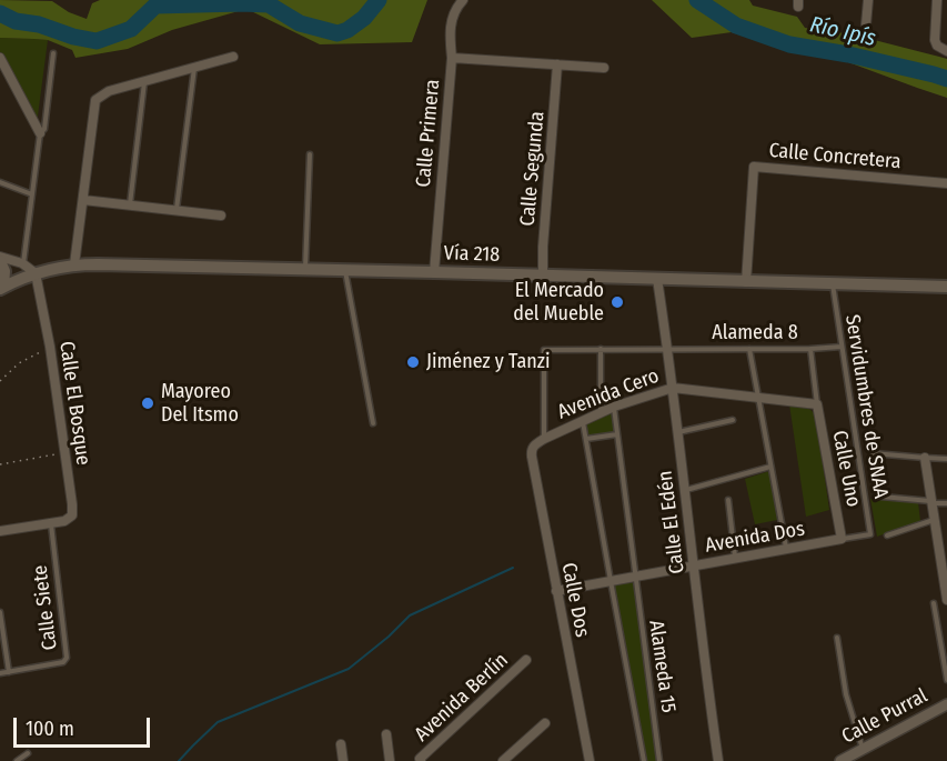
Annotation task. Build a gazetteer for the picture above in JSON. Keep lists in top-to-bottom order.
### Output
{
  "streets": {
    "main road": ["Vía 218"],
    "street": [
      "Calle Primera",
      "Calle Concretera",
      "Calle Segunda",
      "Avenida Cero",
      "Calle El Bosque",
      "Calle Uno",
      "Calle El Edén",
      "Avenida Dos",
      "Calle Dos",
      "Avenida Berlín",
      "Calle Purral"
    ],
    "lane": [
      "Alameda 8",
      "Servidumbres de SNAA",
      "Calle Siete",
      "Alameda 15"
    ]
  },
  "crossings": [
    ["Calle Primera", "Vía 218"],
    ["Calle Concretera", "Vía 218"],
    ["Calle Segunda", "Vía 218"],
    ["Vía 218", "Calle El Bosque"],
    ["Vía 218", "Servidumbres de SNAA"],
    ["Vía 218", "Calle El Edén"],
    ["Alameda 8", "Avenida Cero"],
    ["Alameda 8", "Servidumbres de SNAA"],
    ["Alameda 8", "Calle El Edén"],
    ["Avenida Cero", "Calle Uno"],
    ["Avenida Cero", "Calle El Edén"],
    ["Avenida Cero", "Calle Dos"],
    ["Avenida Cero", "Alameda 15"],
    ["Calle El Bosque", "Calle Siete"],
    ["Servidumbres de SNAA", "Calle Uno"],
    ["Servidumbres de SNAA", "Avenida Dos"],
    ["Calle Uno", "Avenida Dos"],
    ["Calle El Edén", "Avenida Dos"],
    ["Avenida Dos", "Calle Dos"],
    ["Avenida Dos", "Alameda 15"]
  ],
  "water": ["Río Ipís"],
  "places": ["El Mercado del Mueble", "Jiménez y Tanzi", "Mayoreo Del Itsmo"],
  "scale_bar": "100 m"
}
